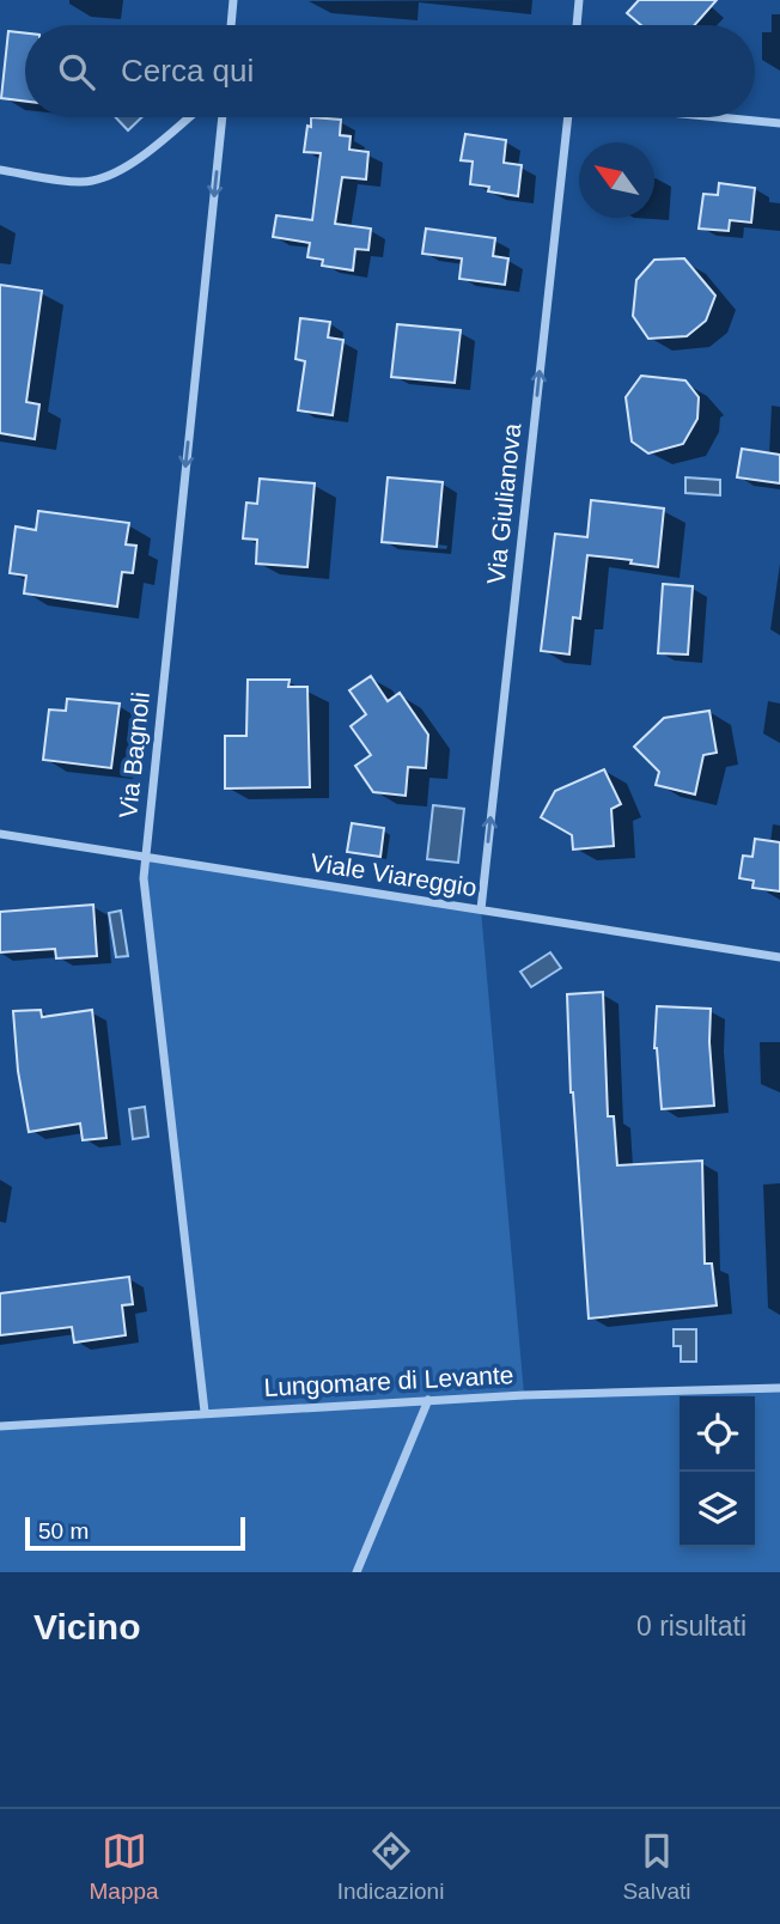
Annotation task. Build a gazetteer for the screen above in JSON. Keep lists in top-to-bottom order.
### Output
{
  "streets": {
    "street": [
      "Via Giulianova",
      "Via Bagnoli",
      "Viale Viareggio",
      "Lungomare di Levante"
    ]
  },
  "crossings": [
    ["Via Giulianova", "Viale Viareggio"],
    ["Via Bagnoli", "Viale Viareggio"],
    ["Via Bagnoli", "Lungomare di Levante"]
  ],
  "one_way": ["Via Giulianova", "Via Bagnoli"],
  "scale_bar": "50 m",
  "north": "top left",
  "page": {
    "search": "Cerca qui",
    "scale": "50 m",
    "heading": ["Vicino", "0 risultati"],
    "nav": ["Mappa", "Indicazioni", "Salvati"]
  }
}
